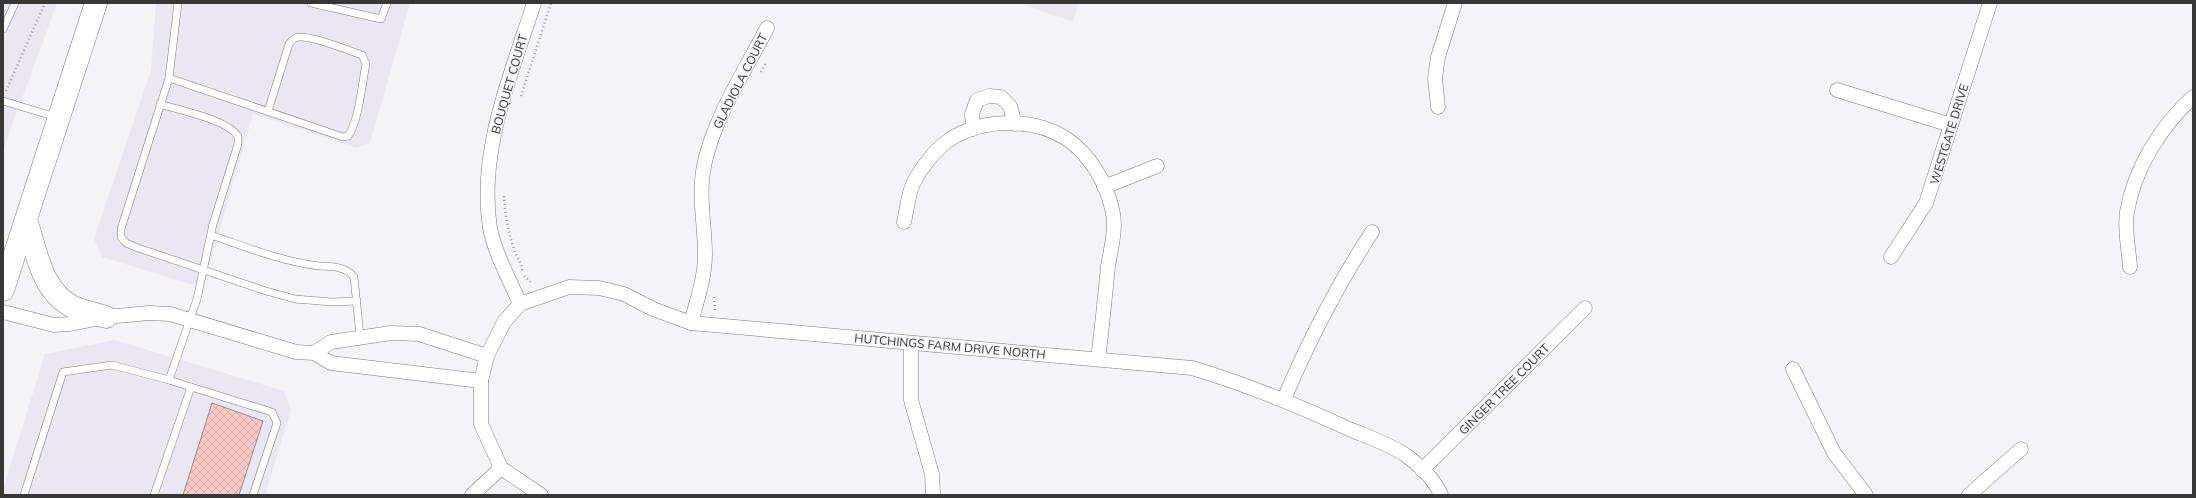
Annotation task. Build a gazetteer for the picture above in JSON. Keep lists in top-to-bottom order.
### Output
{
  "streets": {
    "street": [
      "GLADIOLA COURT",
      "BOUQUET COURT",
      "WESTGATE DRIVE",
      "HUTCHINGS FARM DRIVE NORTH",
      "GINGER TREE COURT"
    ]
  },
  "crossings": [
    ["GLADIOLA COURT", "HUTCHINGS FARM DRIVE NORTH"],
    ["BOUQUET COURT", "HUTCHINGS FARM DRIVE NORTH"],
    ["HUTCHINGS FARM DRIVE NORTH", "GINGER TREE COURT"]
  ]
}
